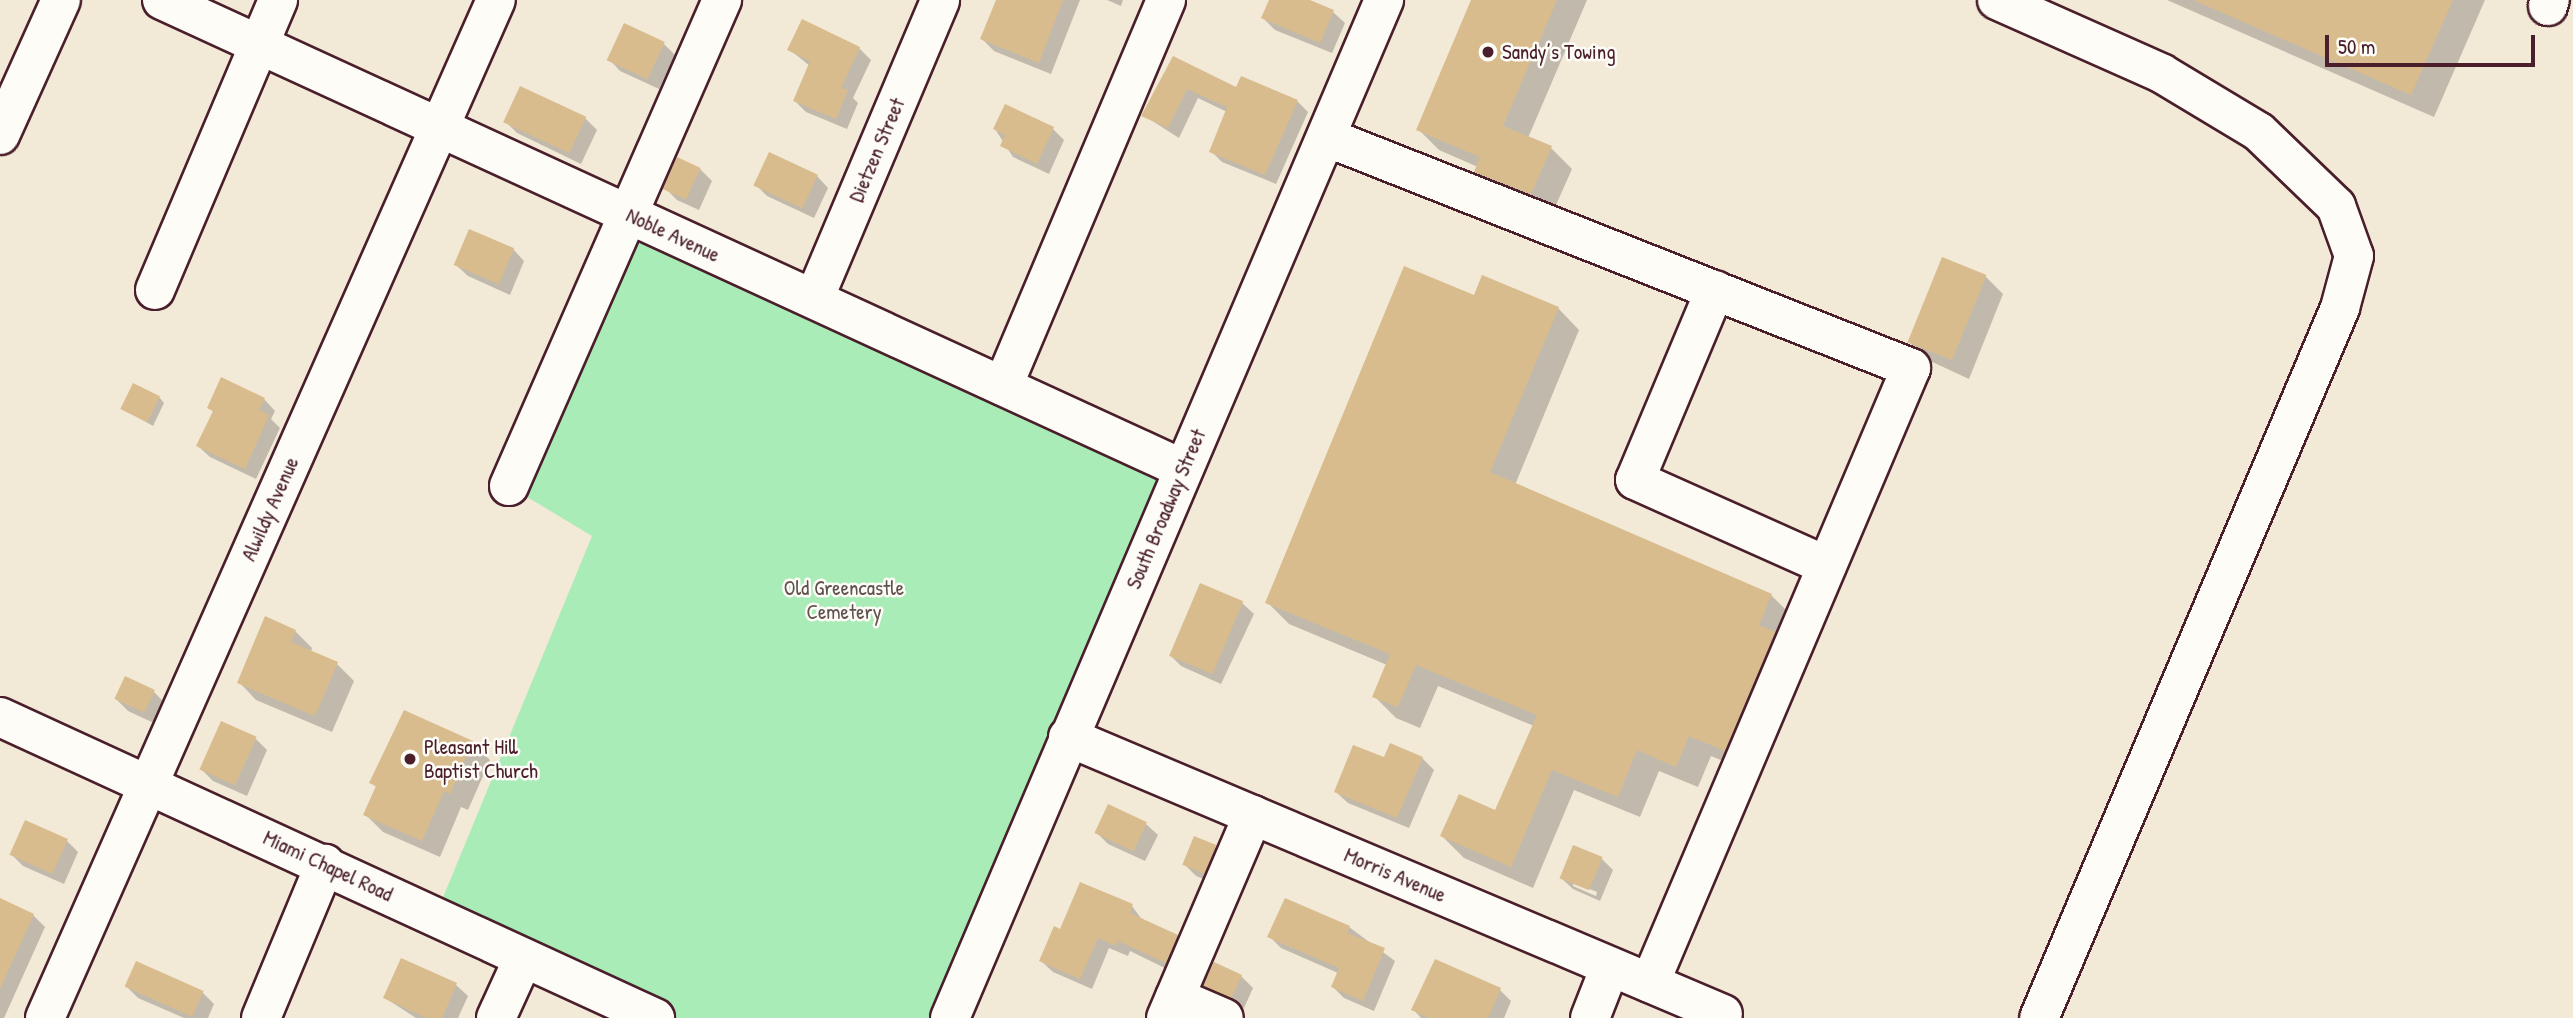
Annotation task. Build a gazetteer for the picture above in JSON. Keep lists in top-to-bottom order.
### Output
{
  "streets": {
    "street": [
      "Dietzen Street",
      "Noble Avenue",
      "Alwildy Avenue",
      "South Broadway Street",
      "Miami Chapel Road",
      "Morris Avenue"
    ]
  },
  "crossings": [
    ["Dietzen Street", "Noble Avenue"],
    ["Noble Avenue", "Alwildy Avenue"],
    ["Noble Avenue", "South Broadway Street"],
    ["Alwildy Avenue", "Miami Chapel Road"],
    ["South Broadway Street", "Morris Avenue"]
  ],
  "parks": ["Old Greencastle Cemetery"],
  "places": ["Sandy’s Towing", "Pleasant Hill Baptist Church"],
  "scale_bar": "50 m"
}
